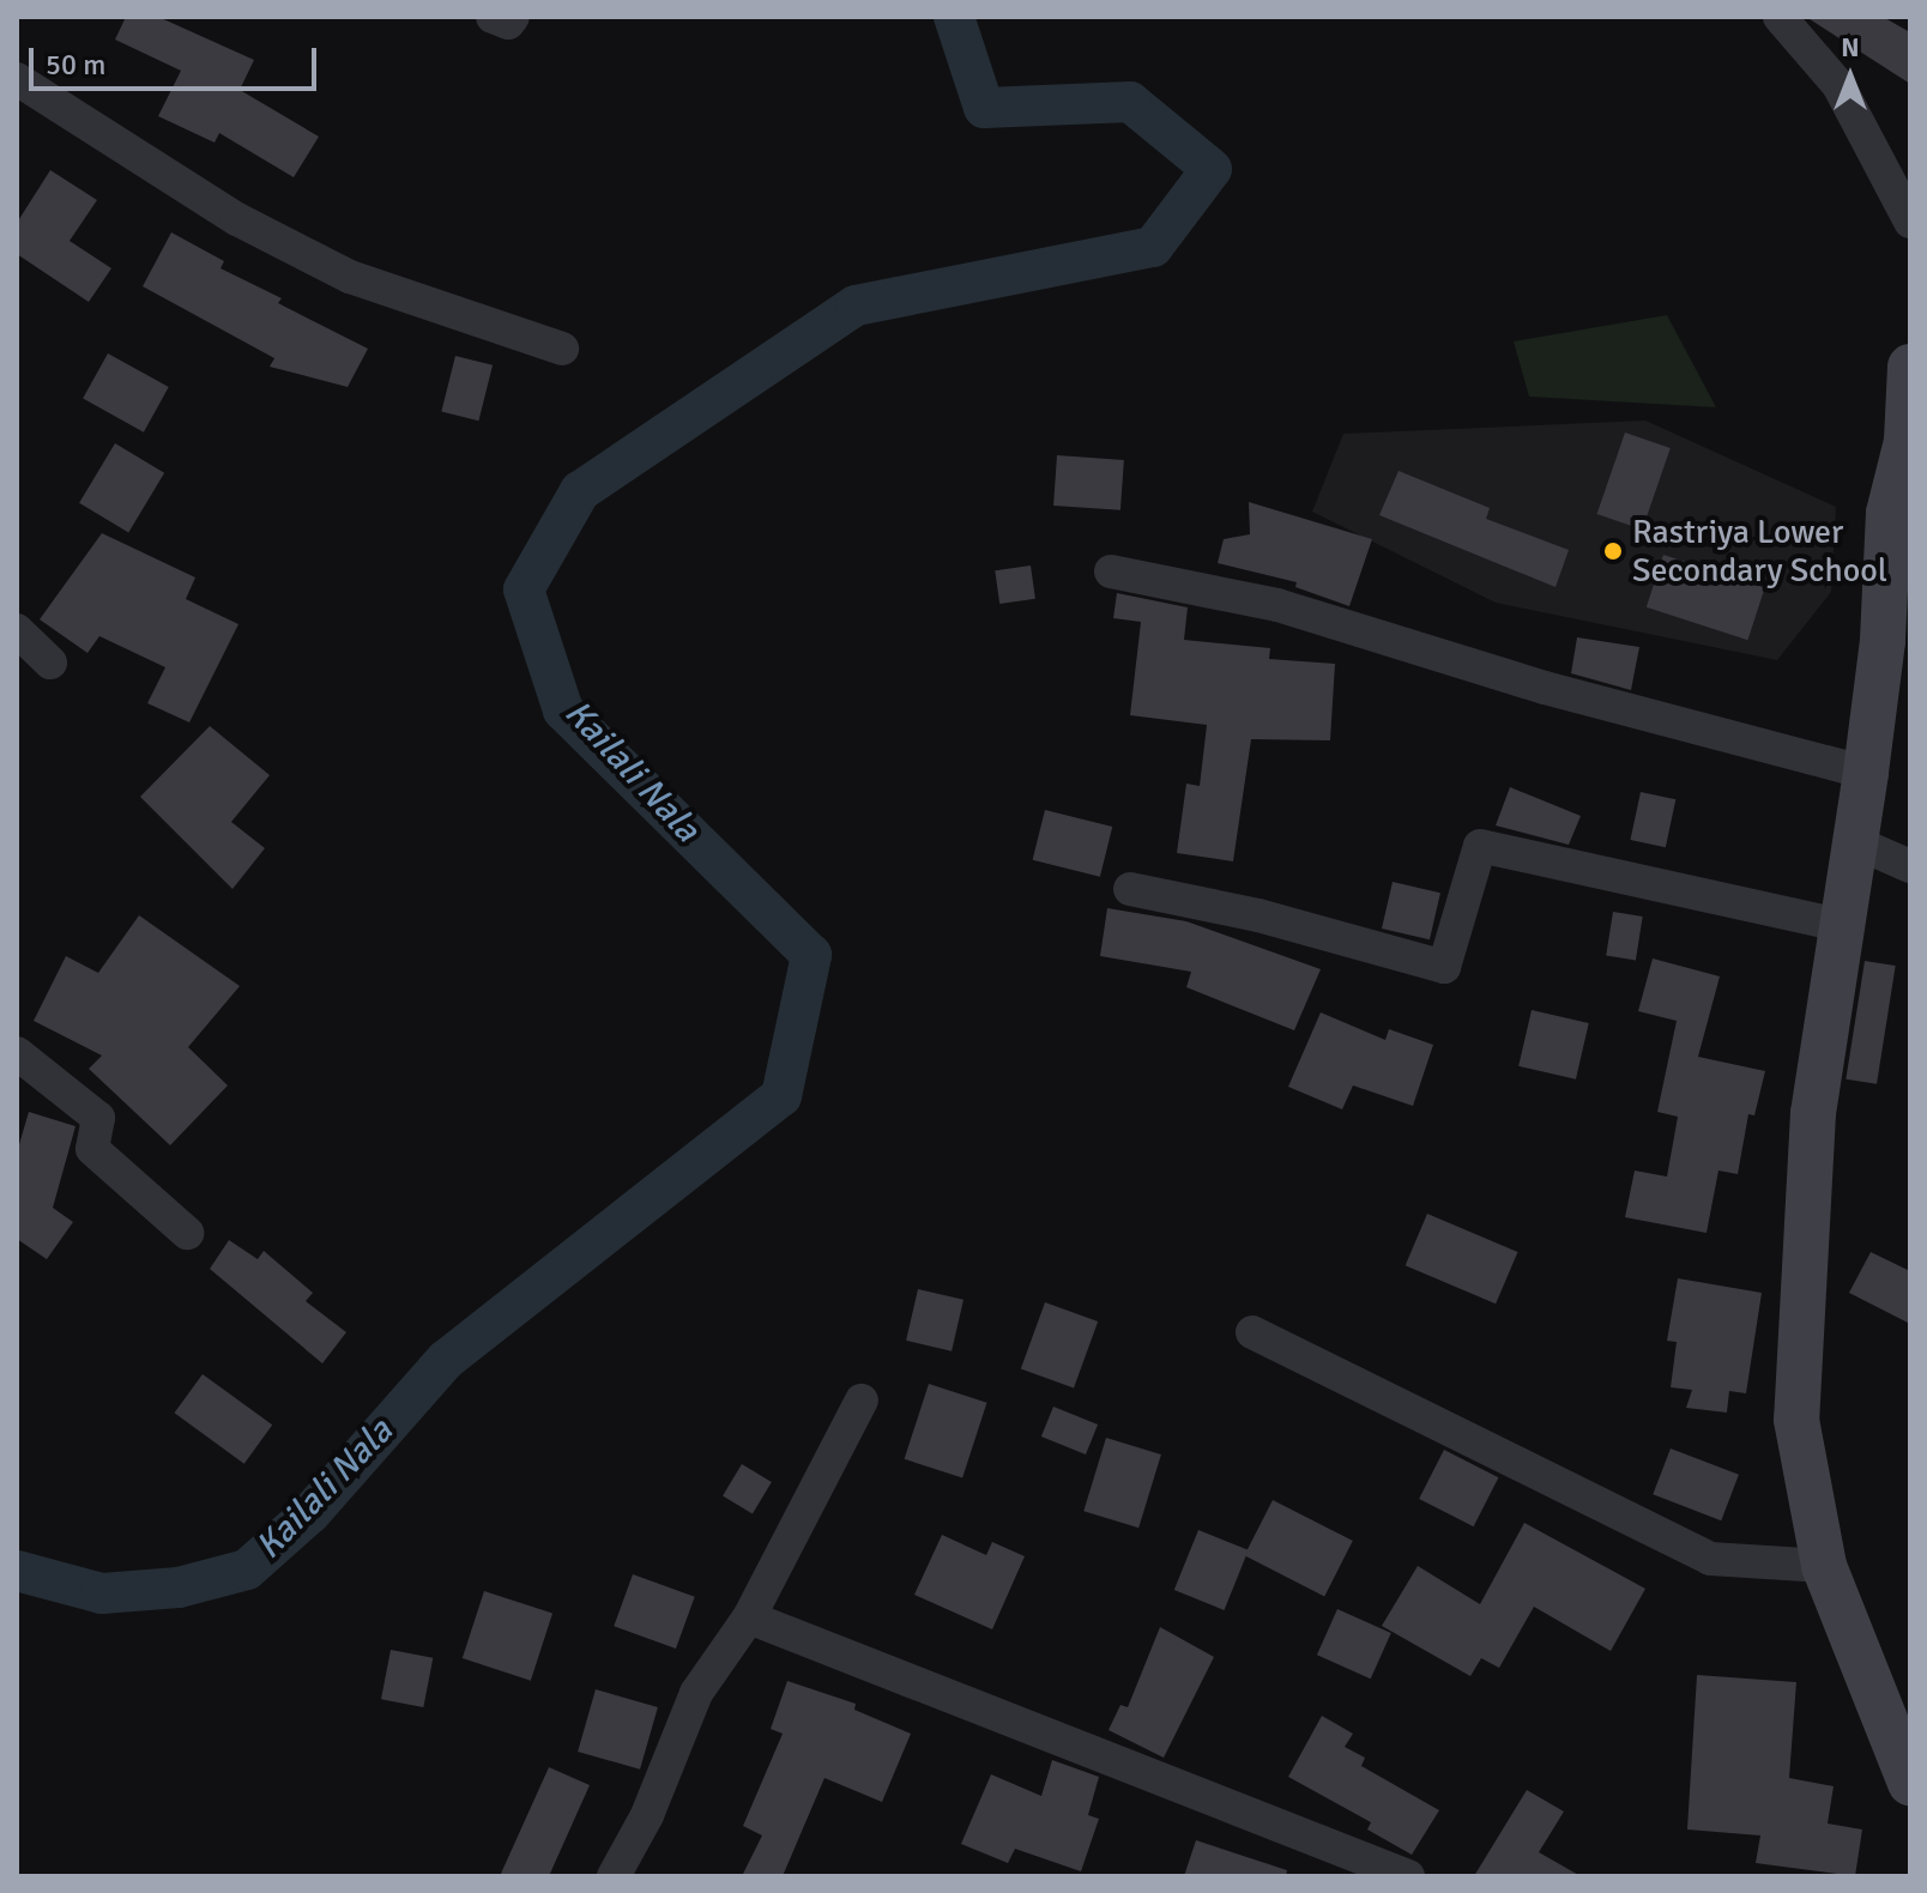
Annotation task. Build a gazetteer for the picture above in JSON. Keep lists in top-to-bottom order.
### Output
{
  "water": ["Kailali Nala"],
  "places": ["Rastriya Lower Secondary School"],
  "scale_bar": "50 m",
  "north": "top"
}
